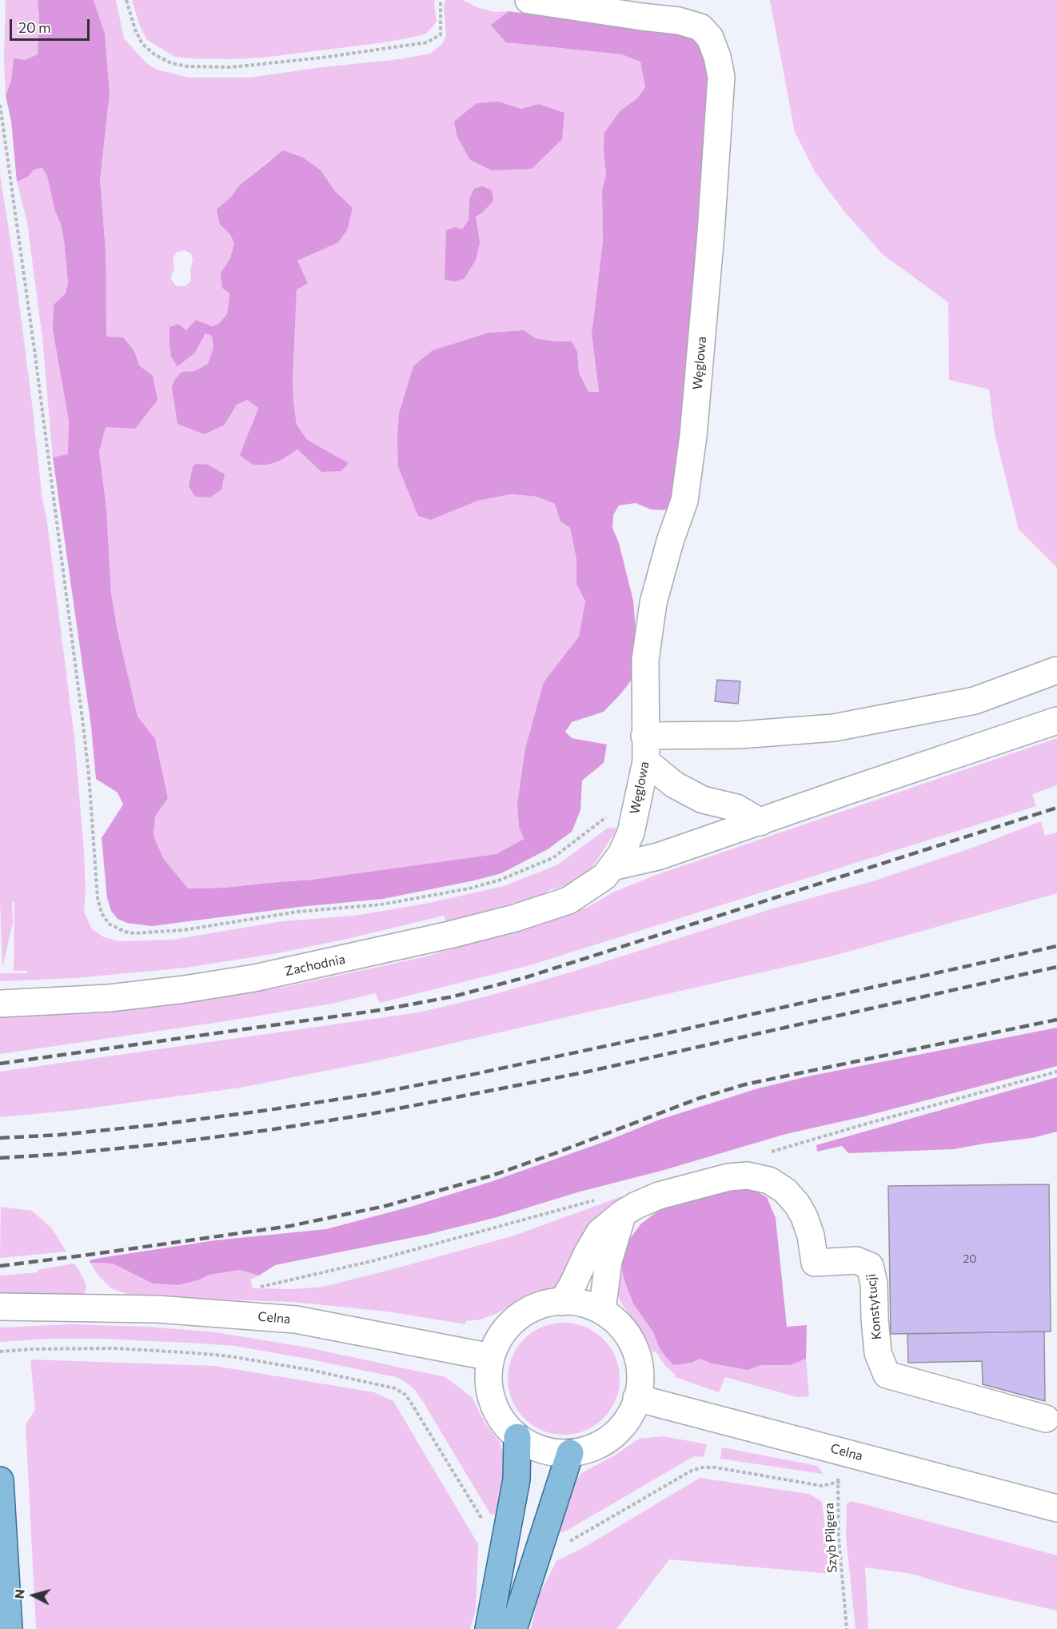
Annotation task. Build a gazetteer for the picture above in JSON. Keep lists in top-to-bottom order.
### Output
{
  "streets": {
    "street": [
      "Węglowa",
      "Zachodnia",
      "Konstytucji",
      "Celna"
    ],
    "path": ["Szyb Pilgera"]
  },
  "crossings": [
    ["Węglowa", "Zachodnia"],
    ["Celna", "Szyb Pilgera"]
  ],
  "house_numbers": ["20"],
  "scale_bar": "20 m",
  "north": "left"
}
